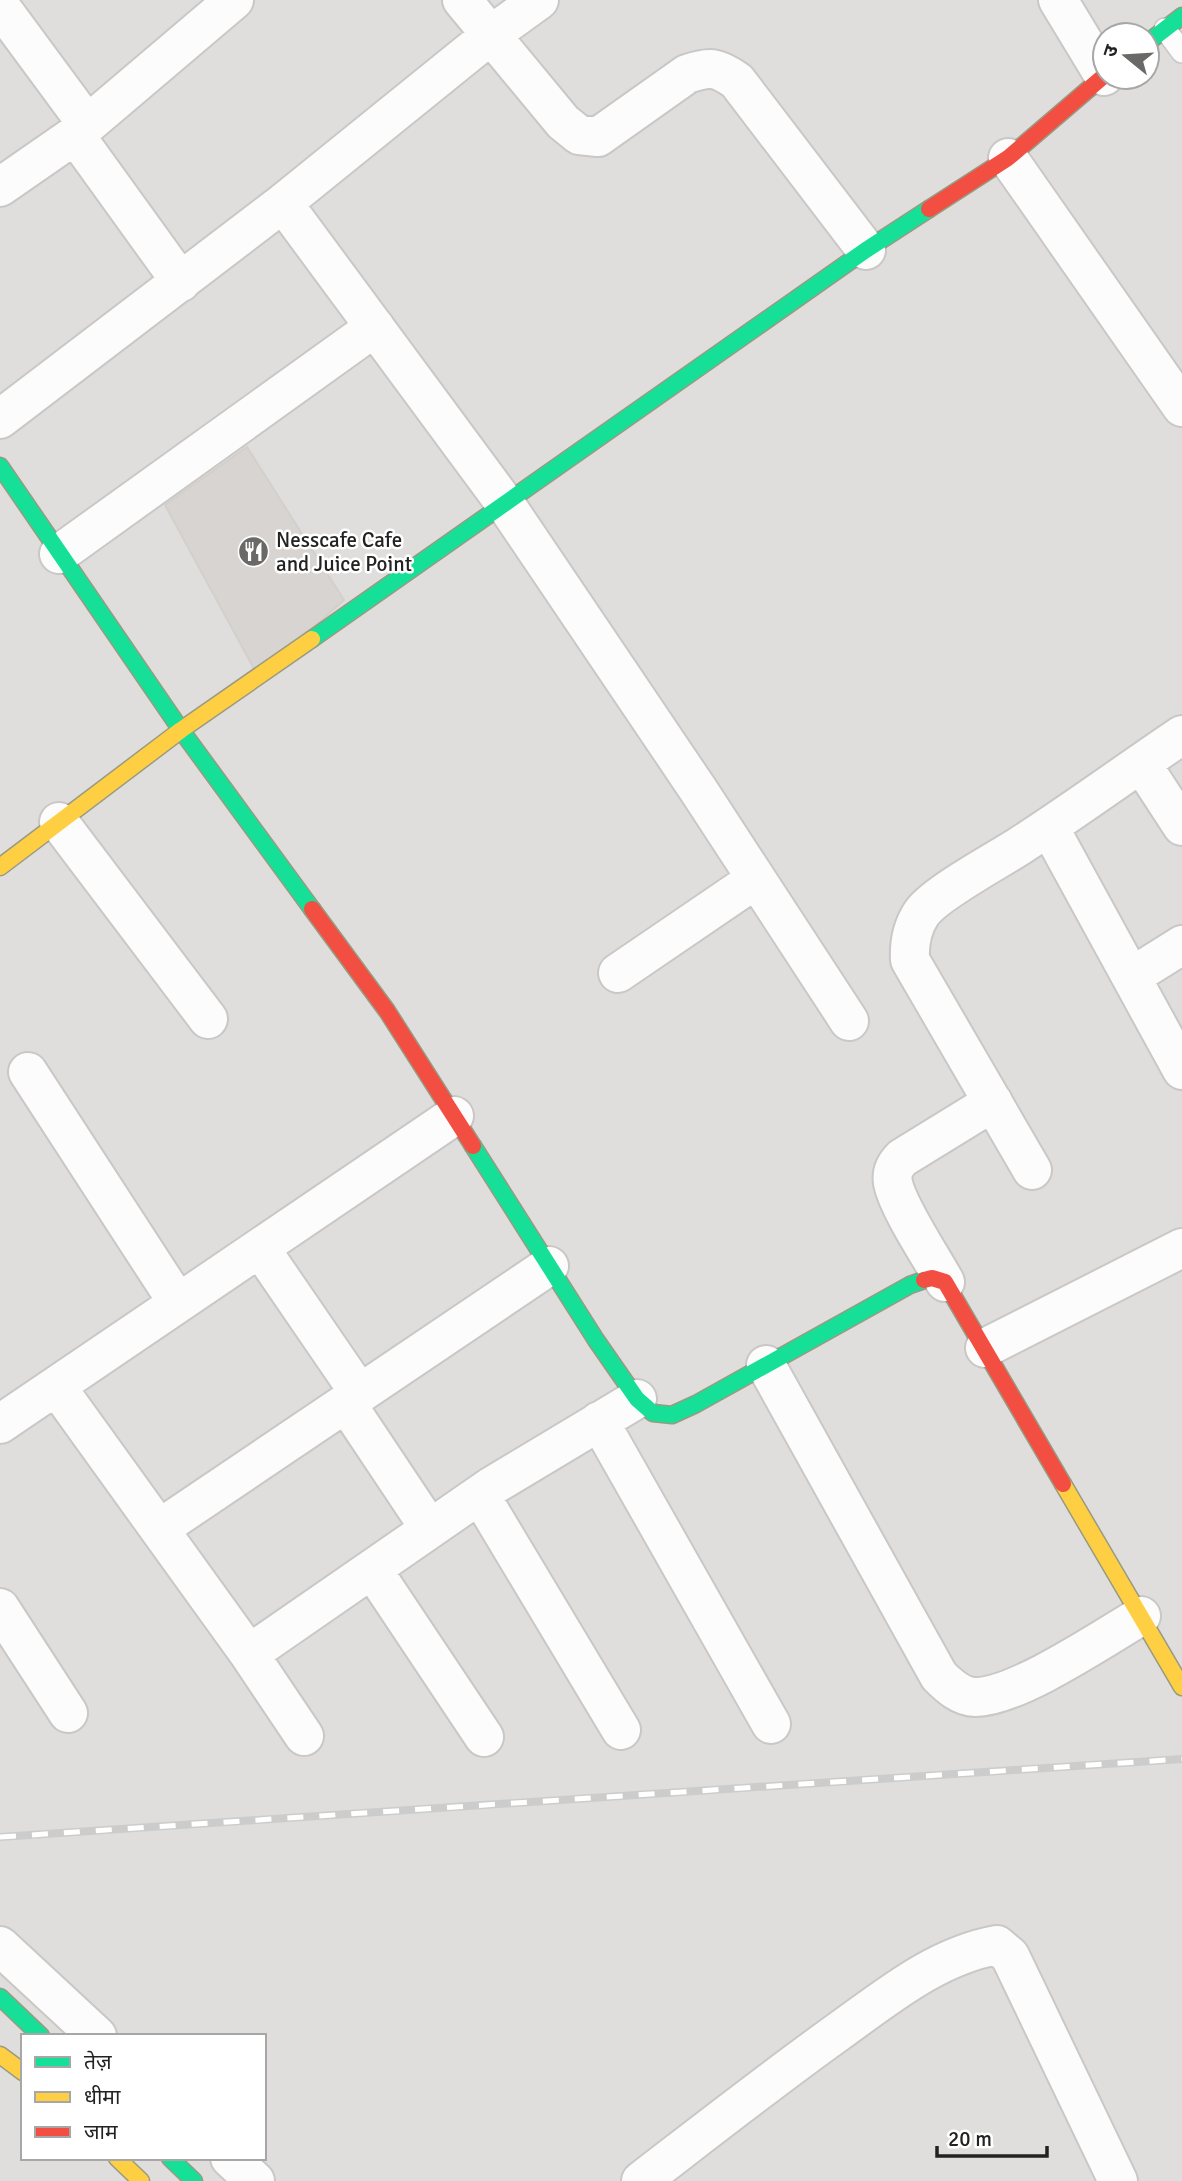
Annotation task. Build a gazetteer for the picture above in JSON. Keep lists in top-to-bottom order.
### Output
{
  "places": {
    "restaurant": ["Nesscafe Cafe and Juice Point"]
  },
  "legend": ["तेज़", "धीमा", "जाम"],
  "scale_bar": "20 m",
  "north": "left"
}
